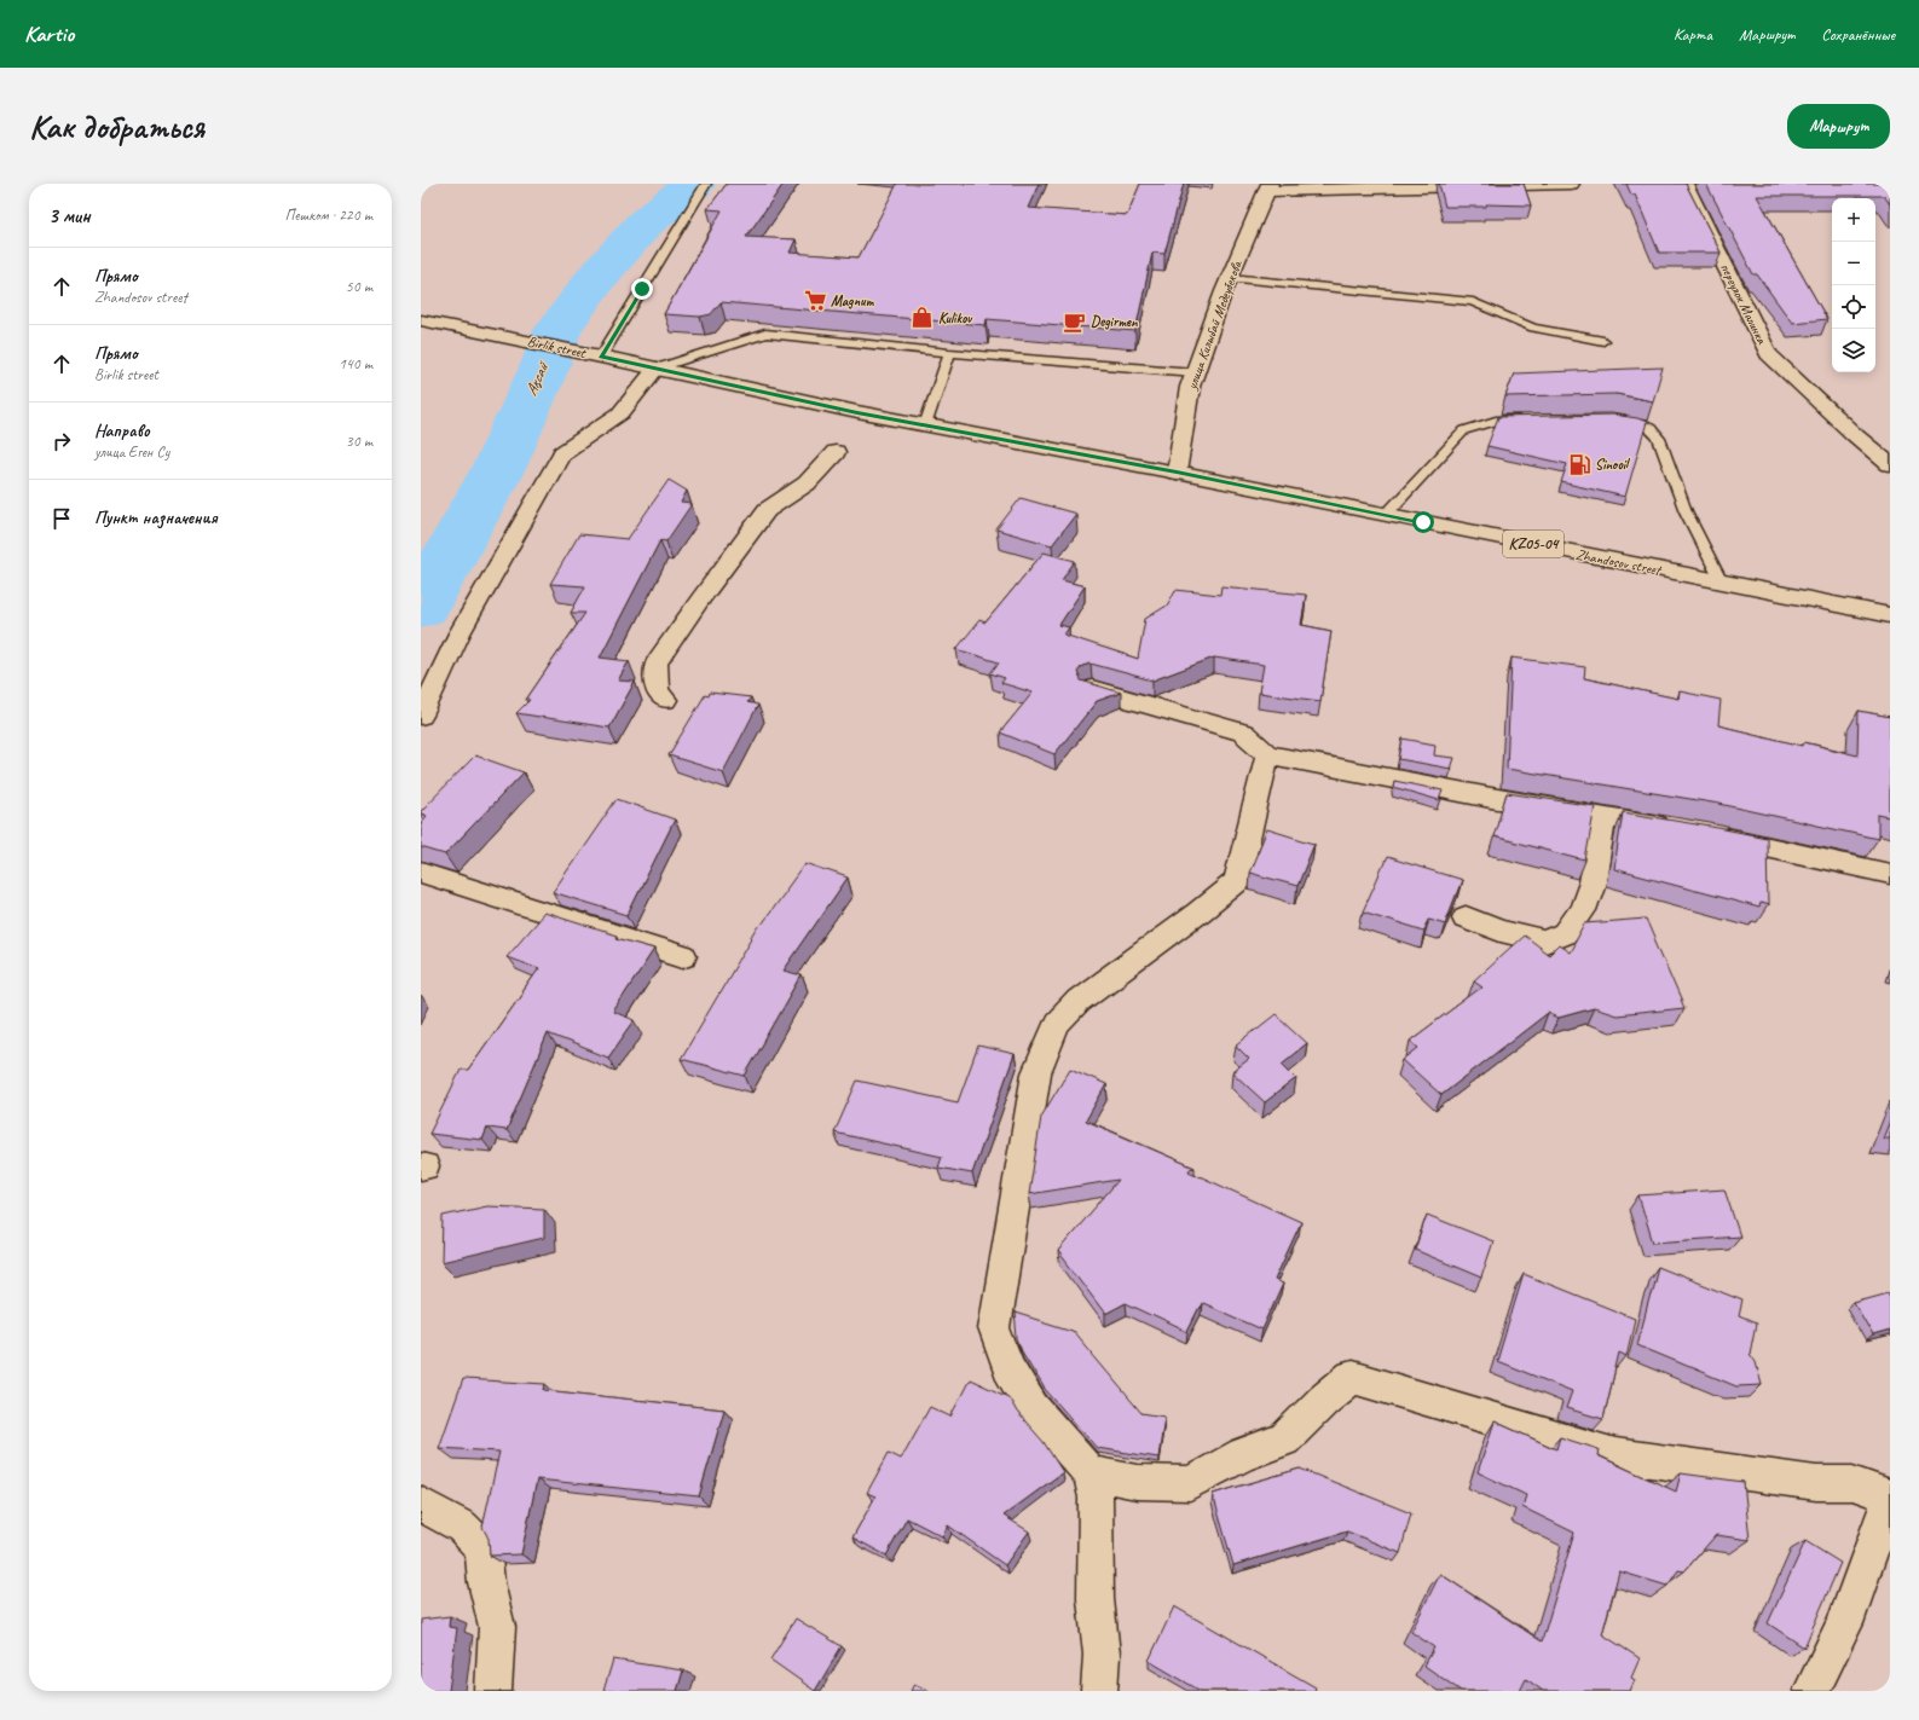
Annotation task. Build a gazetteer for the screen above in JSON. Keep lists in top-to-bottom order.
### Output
{
  "streets": {
    "street": [
      "переулок Малинка",
      "улица Килыбай Медеубекова",
      "Birlik street",
      "KZ05-04",
      "Zhandosov street"
    ]
  },
  "crossings": [
    ["улица Килыбай Медеубекова", "Birlik street"],
    ["улица Килыбай Медеубекова", "Zhandosov street"],
    ["Birlik street", "Zhandosov street"]
  ],
  "water": ["Ақсай"],
  "places": {
    "supermarket": ["Magnum"],
    "shop": ["Kulikov"],
    "cafe": ["Degirmen"],
    "fuel station": ["Sinooil"]
  },
  "page": {
    "header": "Kartio",
    "nav": ["Карта", "Маршрут", "Сохранённые"],
    "buttons": "Маршрут",
    "title": "Как добраться",
    "heading": ["3 мин", "Пешком · 220 m"],
    "map_buttons": ["+", "−"],
    "list": [
      ["Прямо", "Zhandosov street", "50 m"],
      ["Прямо", "Birlik street", "140 m"],
      ["Направо", "улица Еген Су", "30 m"],
      "Пункт назначения"
    ]
  }
}
